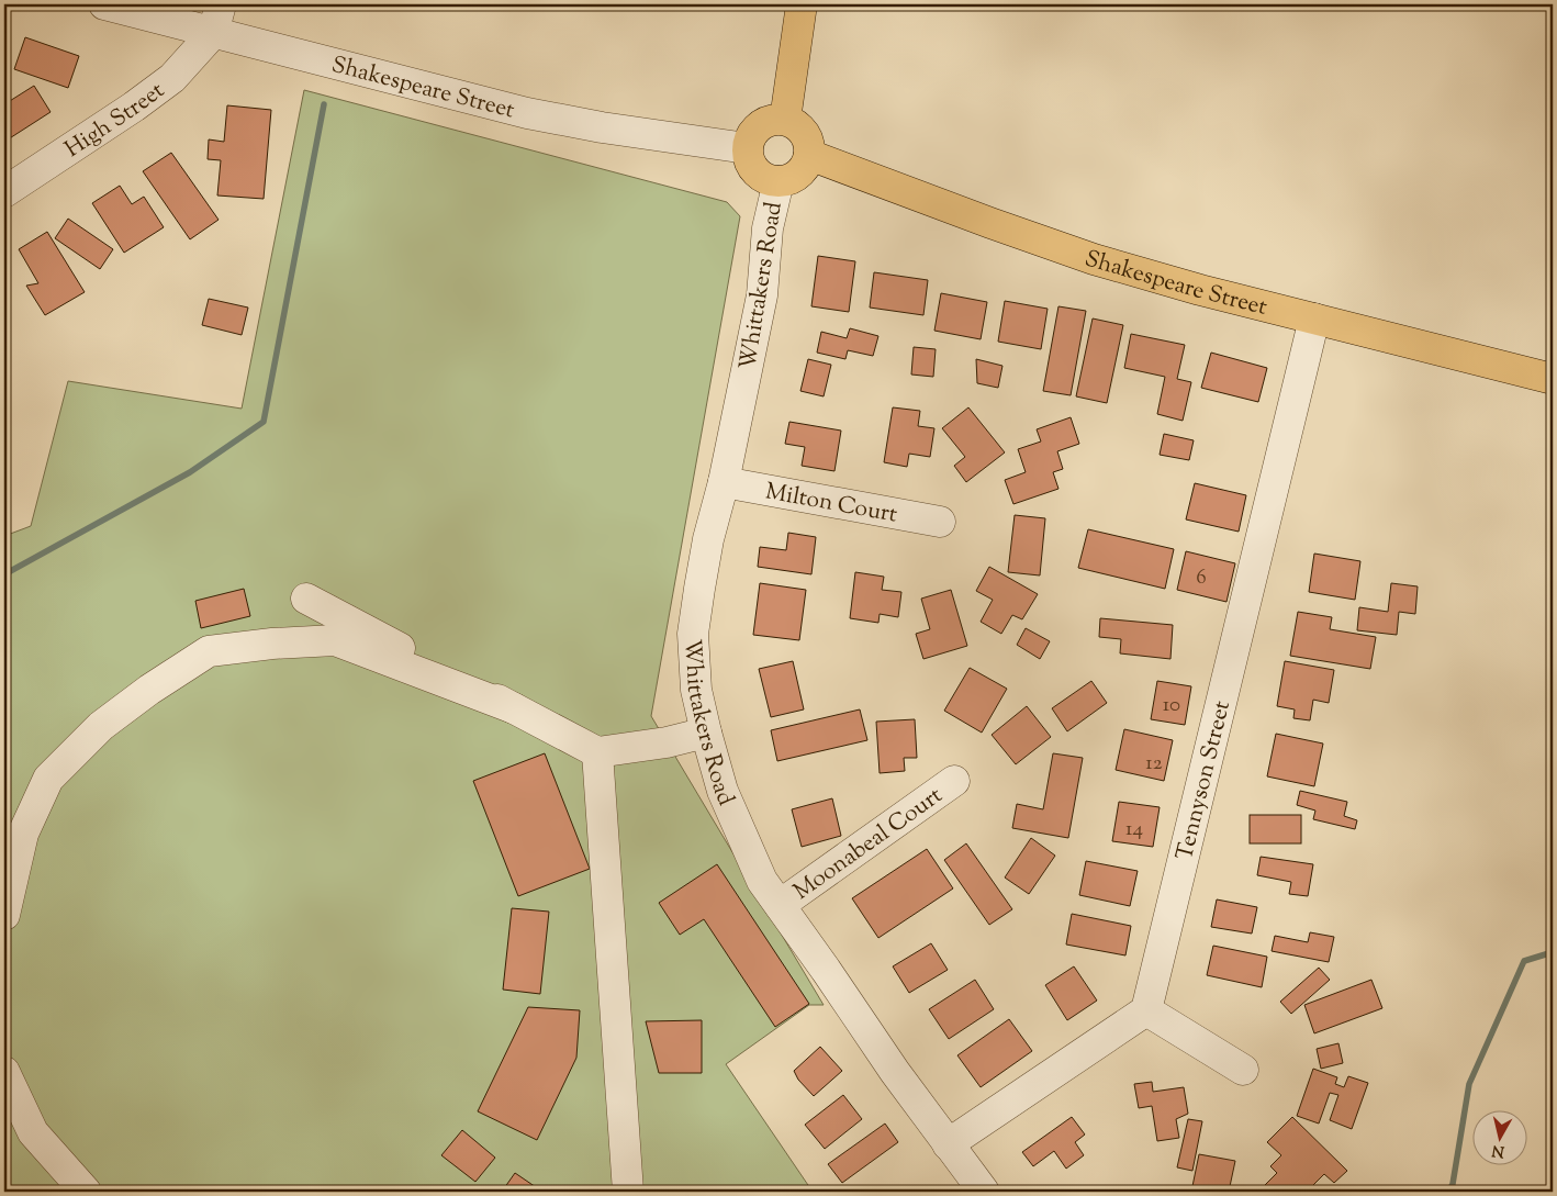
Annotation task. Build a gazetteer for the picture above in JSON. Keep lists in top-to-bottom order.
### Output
{
  "streets": {
    "main road": ["Shakespeare Street"],
    "street": [
      "High Street",
      "Whittakers Road",
      "Milton Court",
      "Tennyson Street",
      "Moonabeal Court"
    ]
  },
  "crossings": [
    ["Shakespeare Street", "High Street"],
    ["Shakespeare Street", "Whittakers Road"],
    ["Shakespeare Street", "Tennyson Street"],
    ["Whittakers Road", "Milton Court"],
    ["Whittakers Road", "Moonabeal Court"]
  ],
  "house_numbers": [
    "6",
    "10",
    "12",
    "14"
  ],
  "north": "bottom"
}
